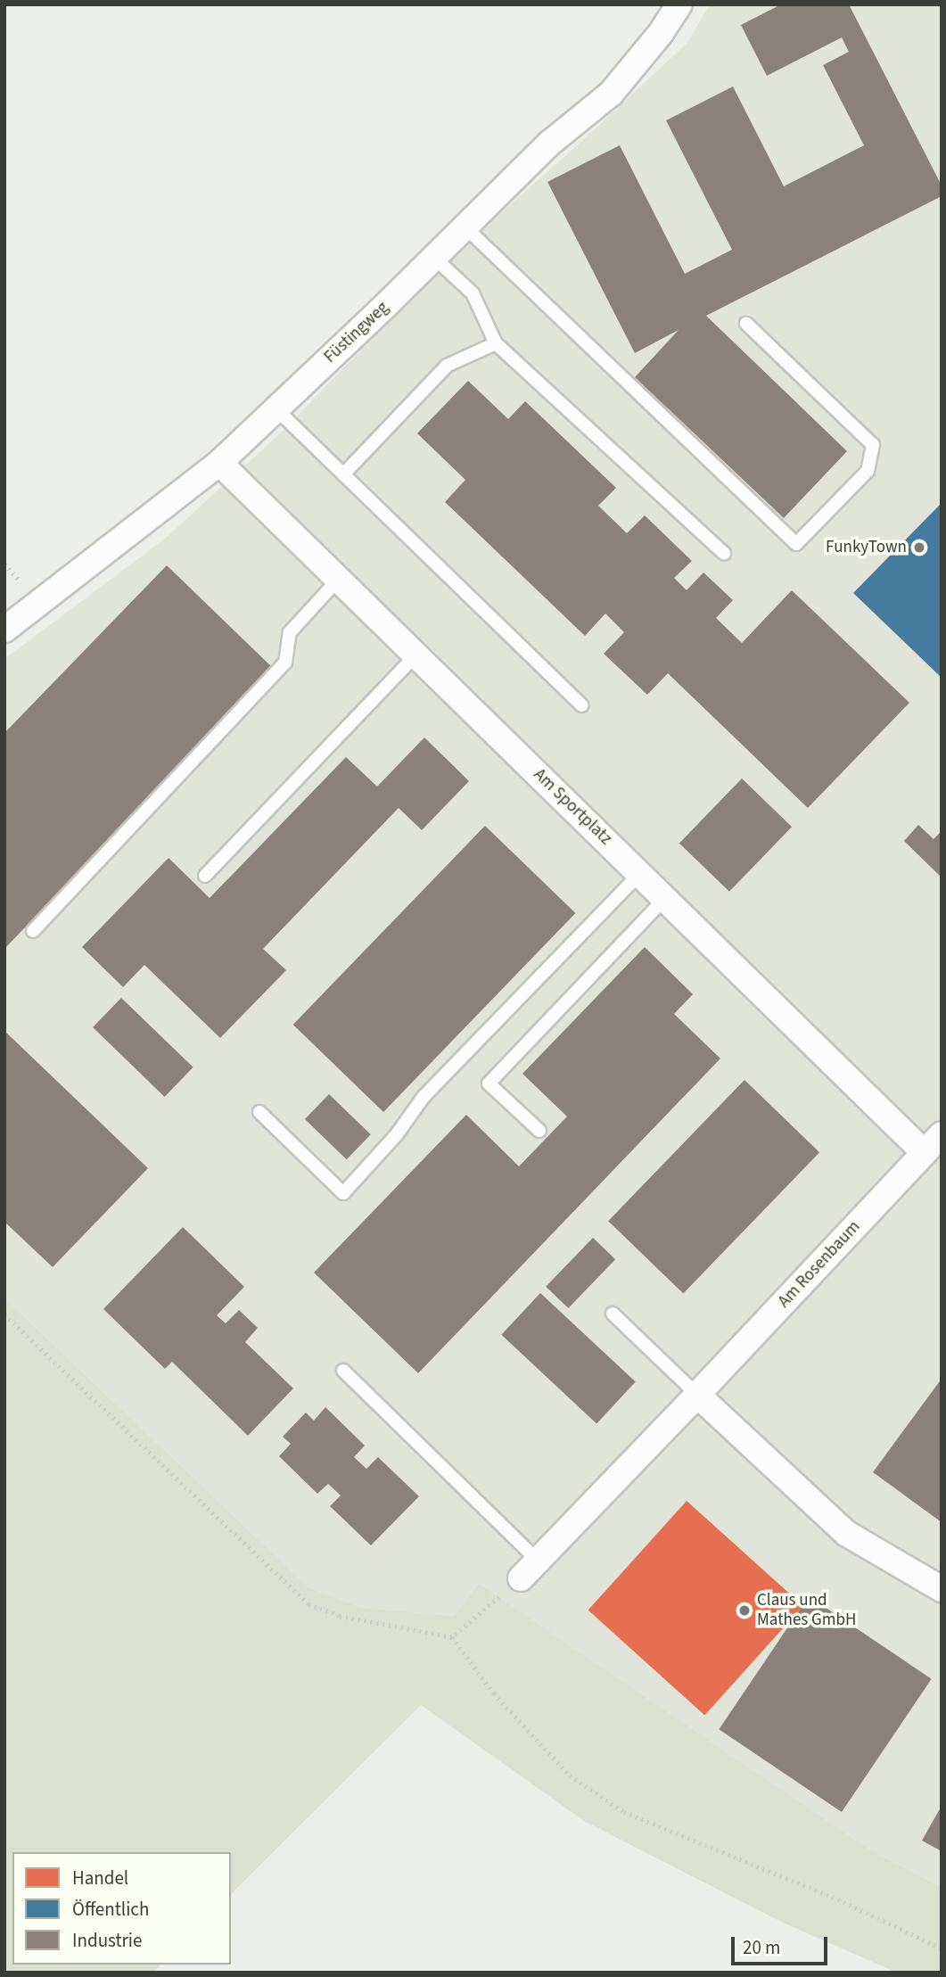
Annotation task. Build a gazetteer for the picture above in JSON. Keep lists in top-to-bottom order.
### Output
{
  "streets": {
    "street": ["Füstingweg", "Am Sportplatz", "Am Rosenbaum"]
  },
  "crossings": [
    ["Füstingweg", "Am Sportplatz"],
    ["Am Sportplatz", "Am Rosenbaum"]
  ],
  "places": ["FunkyTown", "Claus und Mathes GmbH"],
  "legend": ["Handel", "Öffentlich", "Industrie"],
  "scale_bar": "20 m"
}
